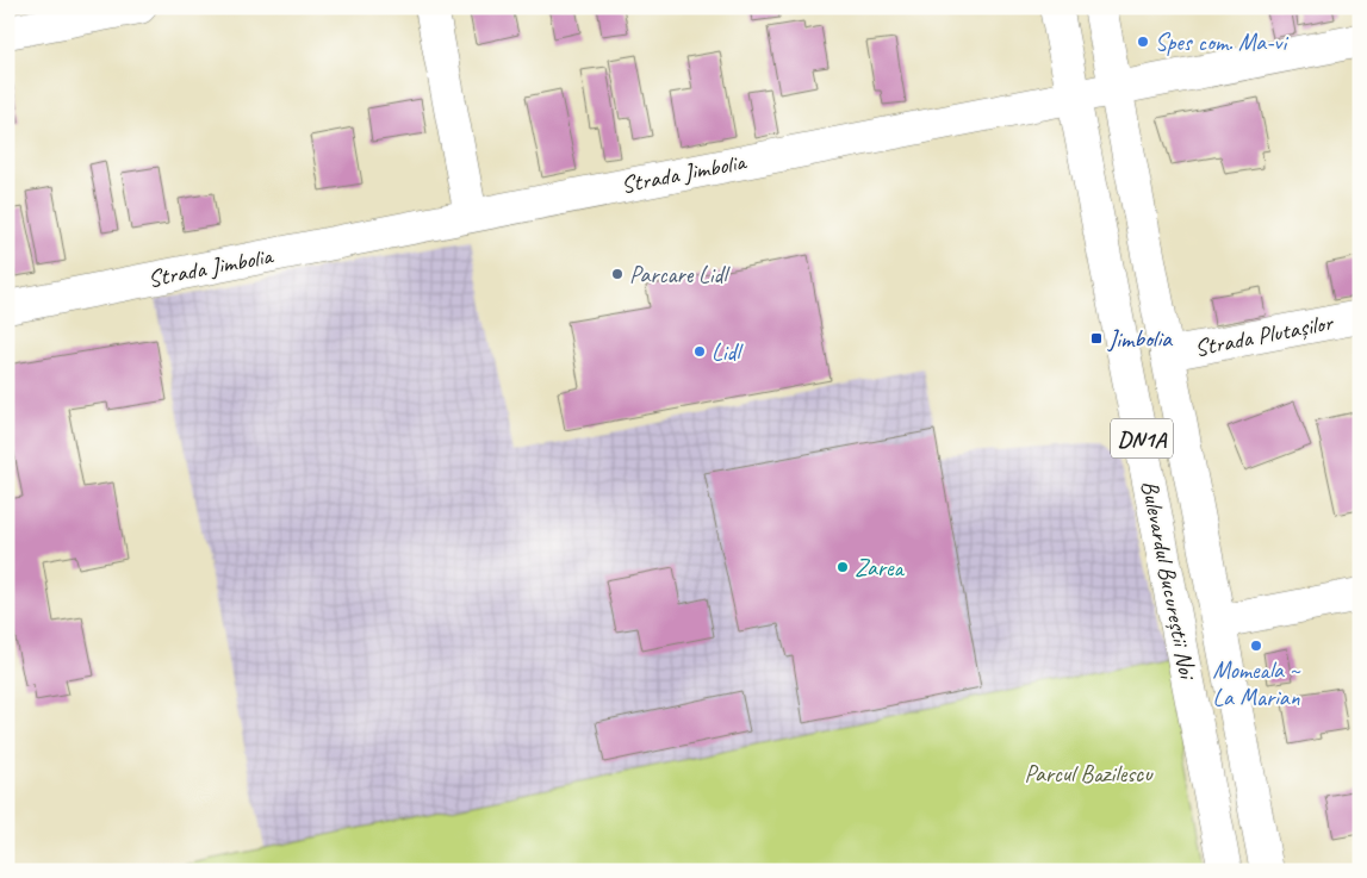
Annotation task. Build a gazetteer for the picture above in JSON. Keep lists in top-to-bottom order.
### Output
{
  "streets": {
    "street": [
      "Strada Jimbolia",
      "Strada Plutașilor",
      "DN1A",
      "Bulevardul Bucureștii Noi"
    ]
  },
  "crossings": [
    ["Strada Jimbolia", "Bulevardul Bucureștii Noi"],
    ["Strada Plutașilor", "Bulevardul Bucureștii Noi"]
  ],
  "parks": ["Parcul Bazilescu"],
  "places": {
    "other": [
      "Spes com. Ma-vi",
      "Parcare Lidl",
      "Lidl",
      "Zarea",
      "Momeala ~ La Marian"
    ],
    "transit": ["Jimbolia"]
  }
}
